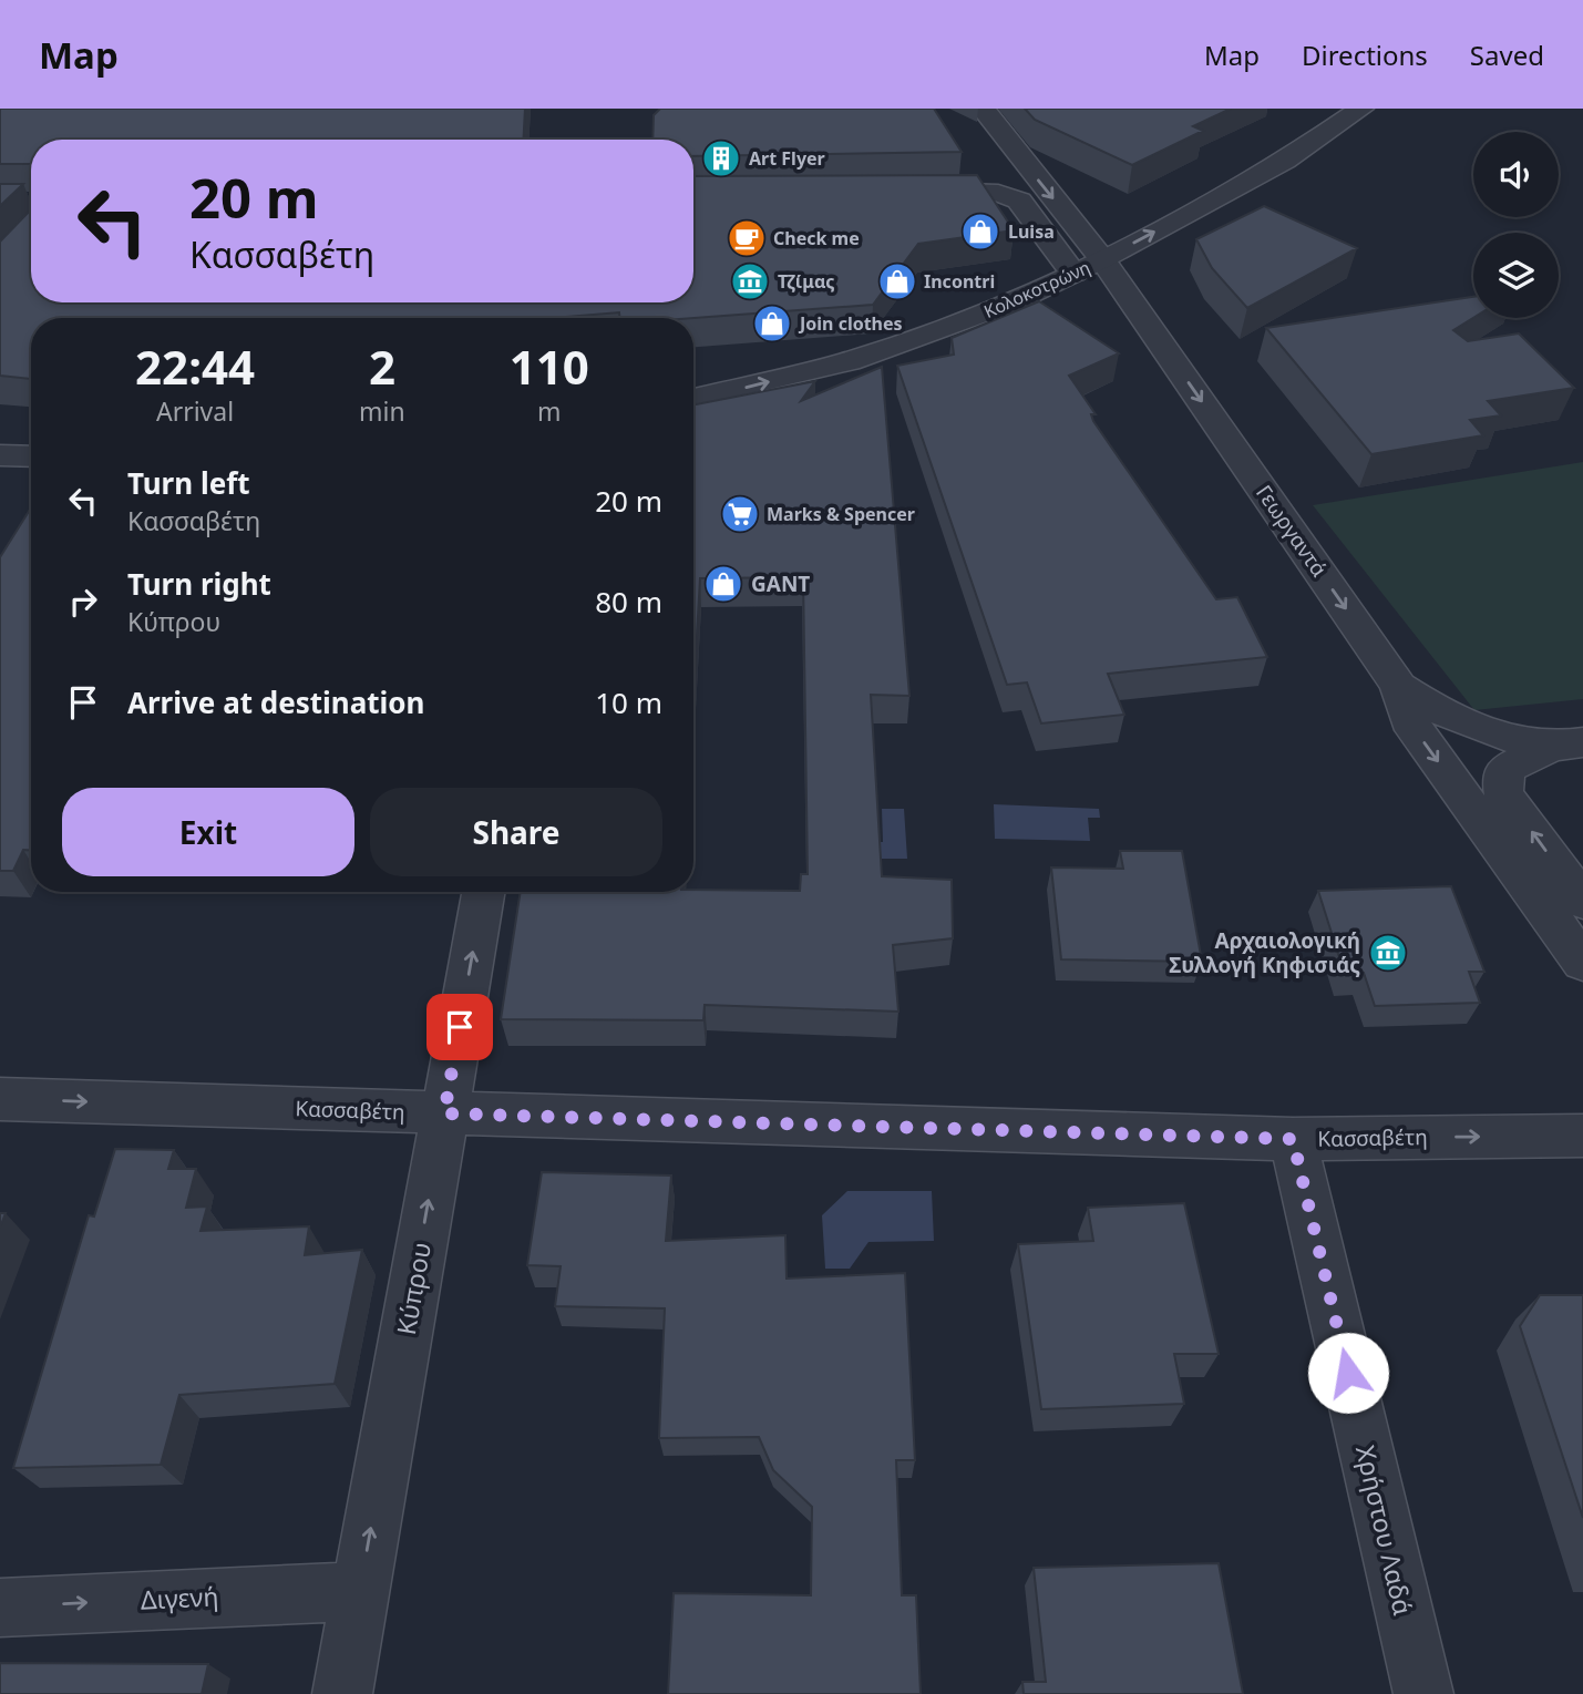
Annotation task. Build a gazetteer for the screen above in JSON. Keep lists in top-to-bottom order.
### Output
{
  "streets": {
    "street": [
      "Κολοκοτρώνη",
      "Γεωργαντά",
      "Κασσαβέτη",
      "Κύπρου",
      "Χρήστου Λαδά",
      "Διγενή"
    ]
  },
  "crossings": [
    ["Κολοκοτρώνη", "Γεωργαντά"],
    ["Κασσαβέτη", "Κύπρου"],
    ["Κασσαβέτη", "Χρήστου Λαδά"],
    ["Κύπρου", "Διγενή"]
  ],
  "one_way": [
    "Κολοκοτρώνη",
    "Γεωργαντά",
    "Κασσαβέτη",
    "Κύπρου",
    "Διγενή"
  ],
  "places": {
    "building": ["Art Flyer"],
    "shop": [
      "Luisa",
      "Incontri",
      "Join clothes",
      "GANT"
    ],
    "cafe": ["Check me"],
    "museum": ["Τζίμας", "Αρχαιολογική Συλλογή Κηφισιάς"],
    "supermarket": ["Marks & Spencer"]
  },
  "page": {
    "header": "Map",
    "nav": ["Map", "Directions", "Saved"],
    "turn": ["20 m", "Κασσαβέτη"],
    "eta": [
      "22:44",
      "Arrival",
      "2",
      "min",
      "110",
      "m"
    ],
    "list": [
      {
        "name": "Turn left",
        "note": "Κασσαβέτη",
        "value": "20 m"
      },
      {
        "name": "Turn right",
        "note": "Κύπρου",
        "value": "80 m"
      },
      {
        "name": "Arrive at destination",
        "value": "10 m"
      }
    ],
    "buttons": ["Exit", "Share"]
  }
}
